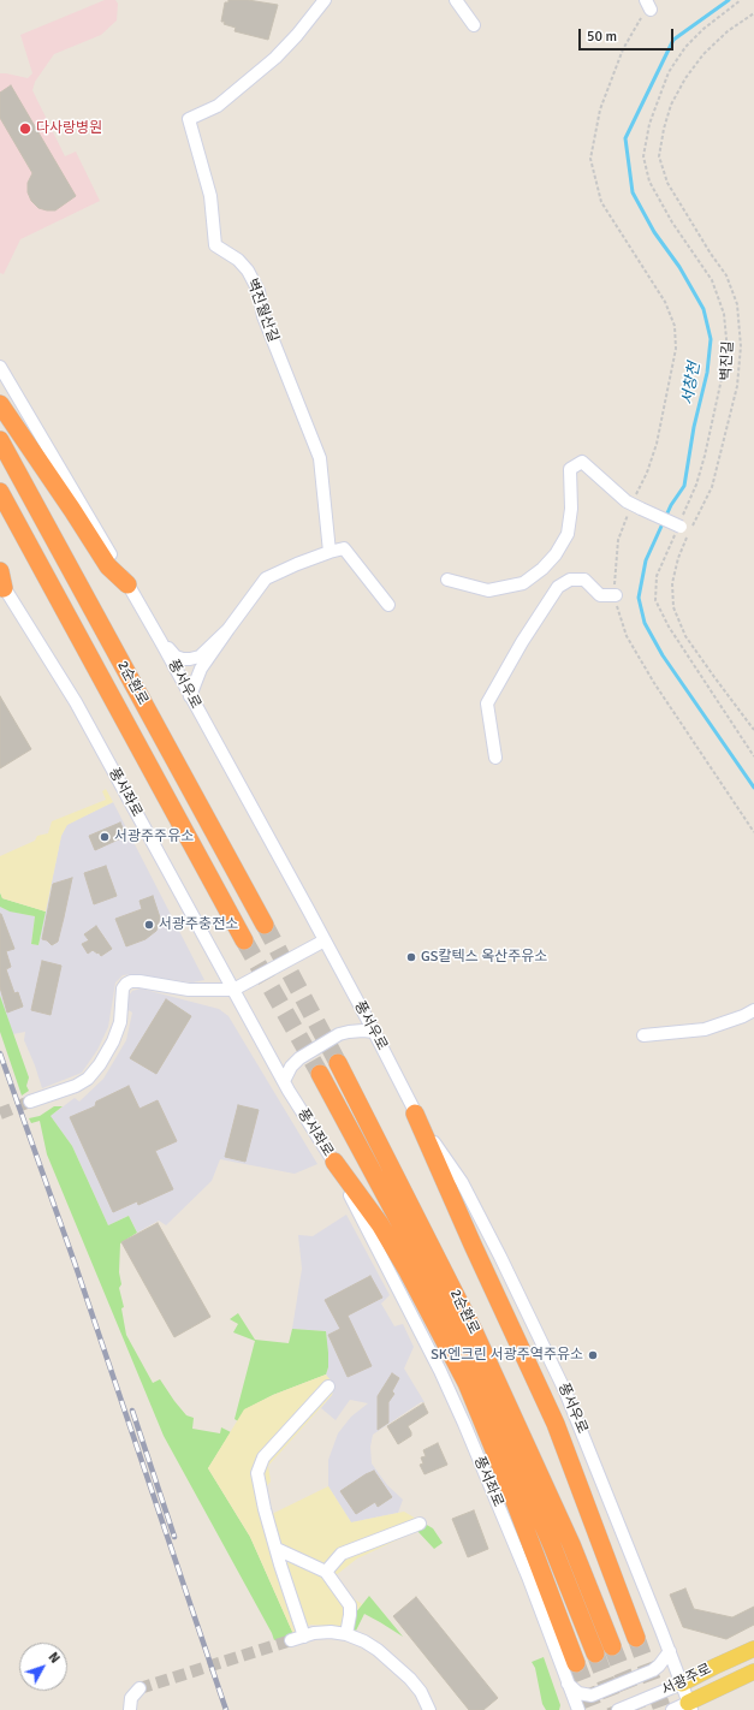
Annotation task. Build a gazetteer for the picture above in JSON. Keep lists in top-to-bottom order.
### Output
{
  "streets": {
    "highway": ["2순환로"],
    "main road": ["서광주로"],
    "street": ["벽진월산길", "풍서우로", "풍서좌로"],
    "path": ["벽진길"]
  },
  "crossings": [
    ["풍서우로", "서광주로"]
  ],
  "water": ["서창천"],
  "places": [
    "다사랑병원",
    "서광주주유소",
    "서광주충전소",
    "GS칼텍스 옥산주유소",
    "SK엔크린 서광주역주유소"
  ],
  "scale_bar": "50 m",
  "north": "top right"
}
